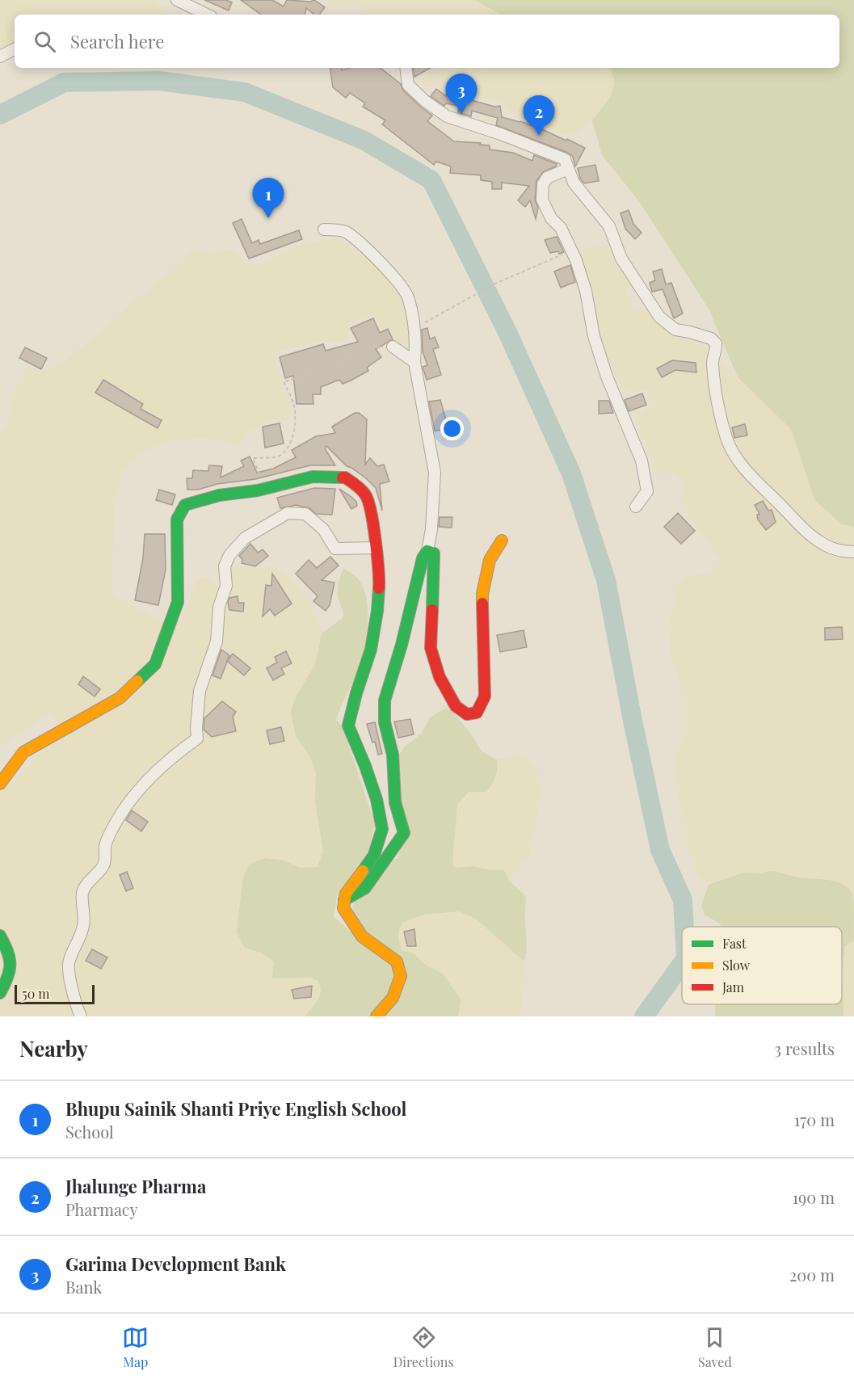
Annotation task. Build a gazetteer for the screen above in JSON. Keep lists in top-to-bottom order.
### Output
{
  "legend": ["Fast", "Slow", "Jam"],
  "scale_bar": "50 m",
  "page": {
    "search": "Search here",
    "pins": ["3", "2", "1"],
    "scale": "50 m",
    "heading": ["Nearby", "3 results"],
    "list": [
      {
        "mark": "1",
        "name": "Bhupu Sainik Shanti Priye English School",
        "note": "School",
        "value": "170 m"
      },
      {
        "mark": "2",
        "name": "Jhalunge Pharma",
        "note": "Pharmacy",
        "value": "190 m"
      },
      {
        "mark": "3",
        "name": "Garima Development Bank",
        "note": "Bank",
        "value": "200 m"
      }
    ],
    "nav": ["Map", "Directions", "Saved"]
  }
}
